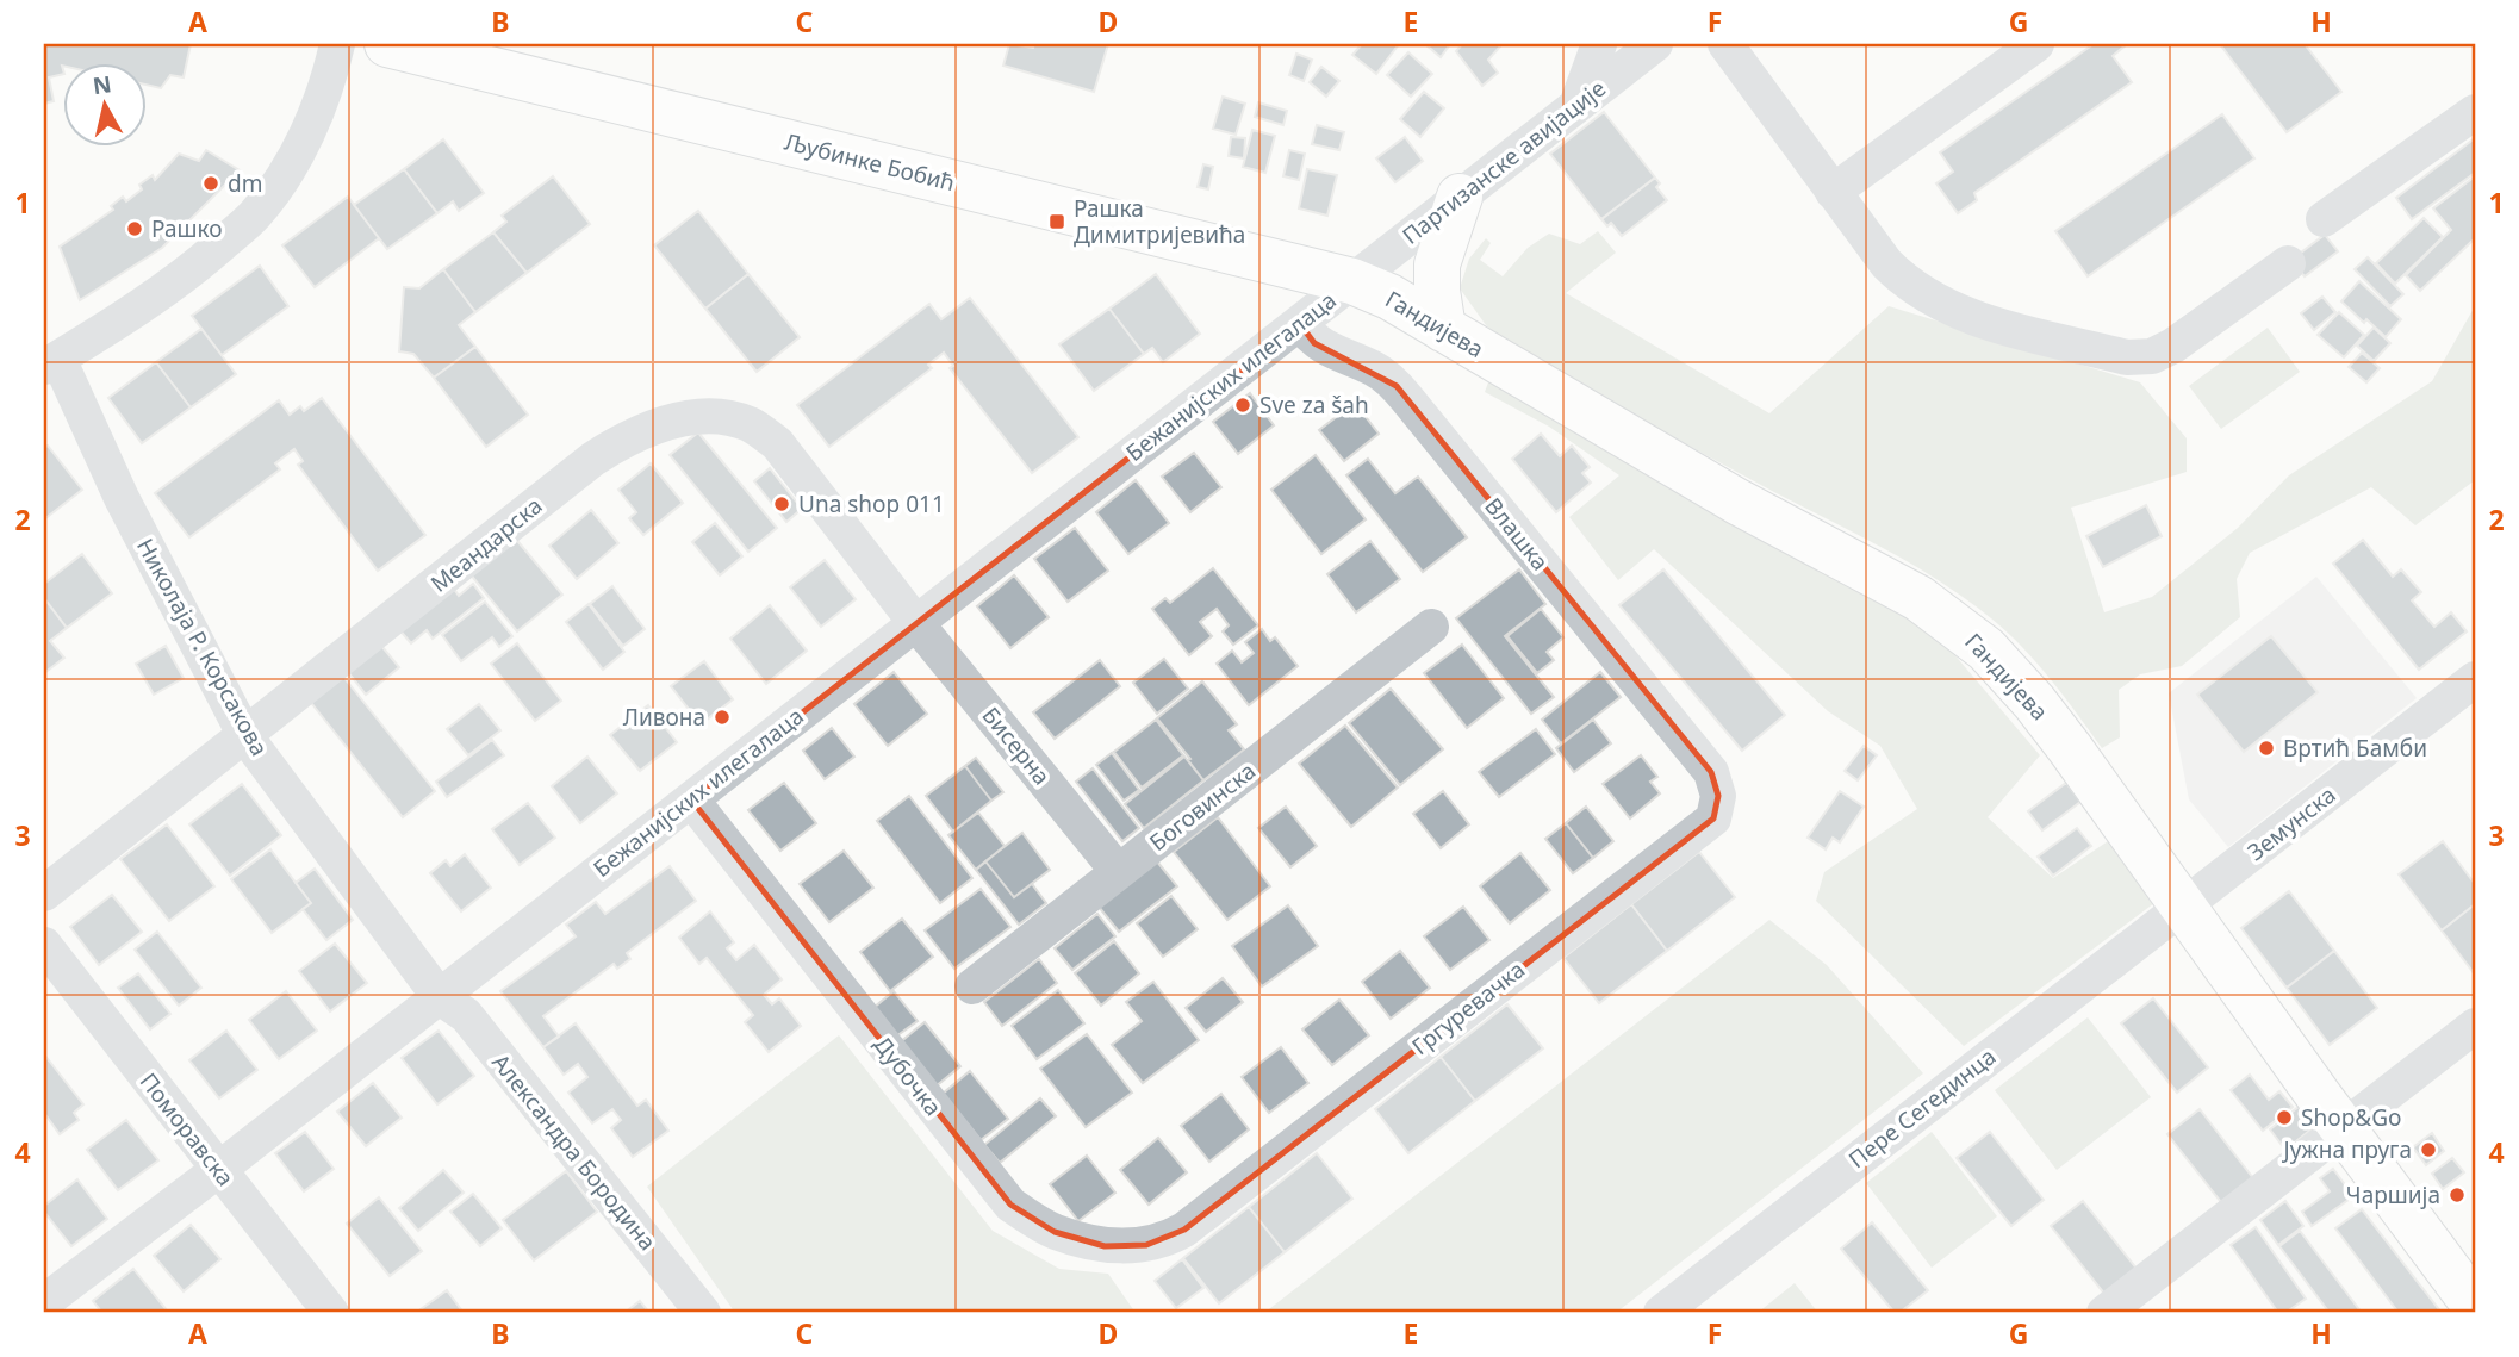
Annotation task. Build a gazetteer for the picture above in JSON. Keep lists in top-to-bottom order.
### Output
{
  "streets": {
    "main road": ["Љубинке Бобић", "Гандијева"],
    "street": [
      "Партизанске авијације",
      "Бежанијских илегалаца",
      "Влашка",
      "Меандарска",
      "Николаја Р. Корсакова",
      "Бисерна",
      "Боговинска",
      "Земунска",
      "Гргуревачка",
      "Дубочка",
      "Пере Сегединца",
      "Поморавска",
      "Александра Бородина"
    ]
  },
  "crossings": [
    ["Љубинке Бобић", "Партизанске авијације"],
    ["Љубинке Бобић", "Гандијева"],
    ["Љубинке Бобић", "Бежанијских илегалаца"],
    ["Партизанске авијације", "Гандијева"],
    ["Партизанске авијације", "Бежанијских илегалаца"],
    ["Гандијева", "Бежанијских илегалаца"],
    ["Гандијева", "Земунска"],
    ["Гандијева", "Пере Сегединца"],
    ["Бежанијских илегалаца", "Влашка"],
    ["Бежанијских илегалаца", "Меандарска"],
    ["Бежанијских илегалаца", "Николаја Р. Корсакова"],
    ["Бежанијских илегалаца", "Бисерна"],
    ["Бежанијских илегалаца", "Дубочка"],
    ["Бежанијских илегалаца", "Поморавска"],
    ["Бежанијских илегалаца", "Александра Бородина"],
    ["Влашка", "Гргуревачка"],
    ["Меандарска", "Николаја Р. Корсакова"],
    ["Меандарска", "Бисерна"],
    ["Николаја Р. Корсакова", "Александра Бородина"],
    ["Бисерна", "Боговинска"],
    ["Земунска", "Пере Сегединца"],
    ["Гргуревачка", "Дубочка"]
  ],
  "places": {
    "other": [
      "dm",
      "Рашко",
      "Sve za šah",
      "Una shop 011",
      "Ливона",
      "Вртић Бамби",
      "Shop&Go",
      "Јужна пруга",
      "Чаршија"
    ],
    "transit": ["Рашка Димитријевића"]
  },
  "north": "top",
  "grid": {
    "columns": [
      "A",
      "B",
      "C",
      "D",
      "E",
      "F",
      "G",
      "H"
    ],
    "rows": [
      "1",
      "2",
      "3",
      "4"
    ]
  }
}
